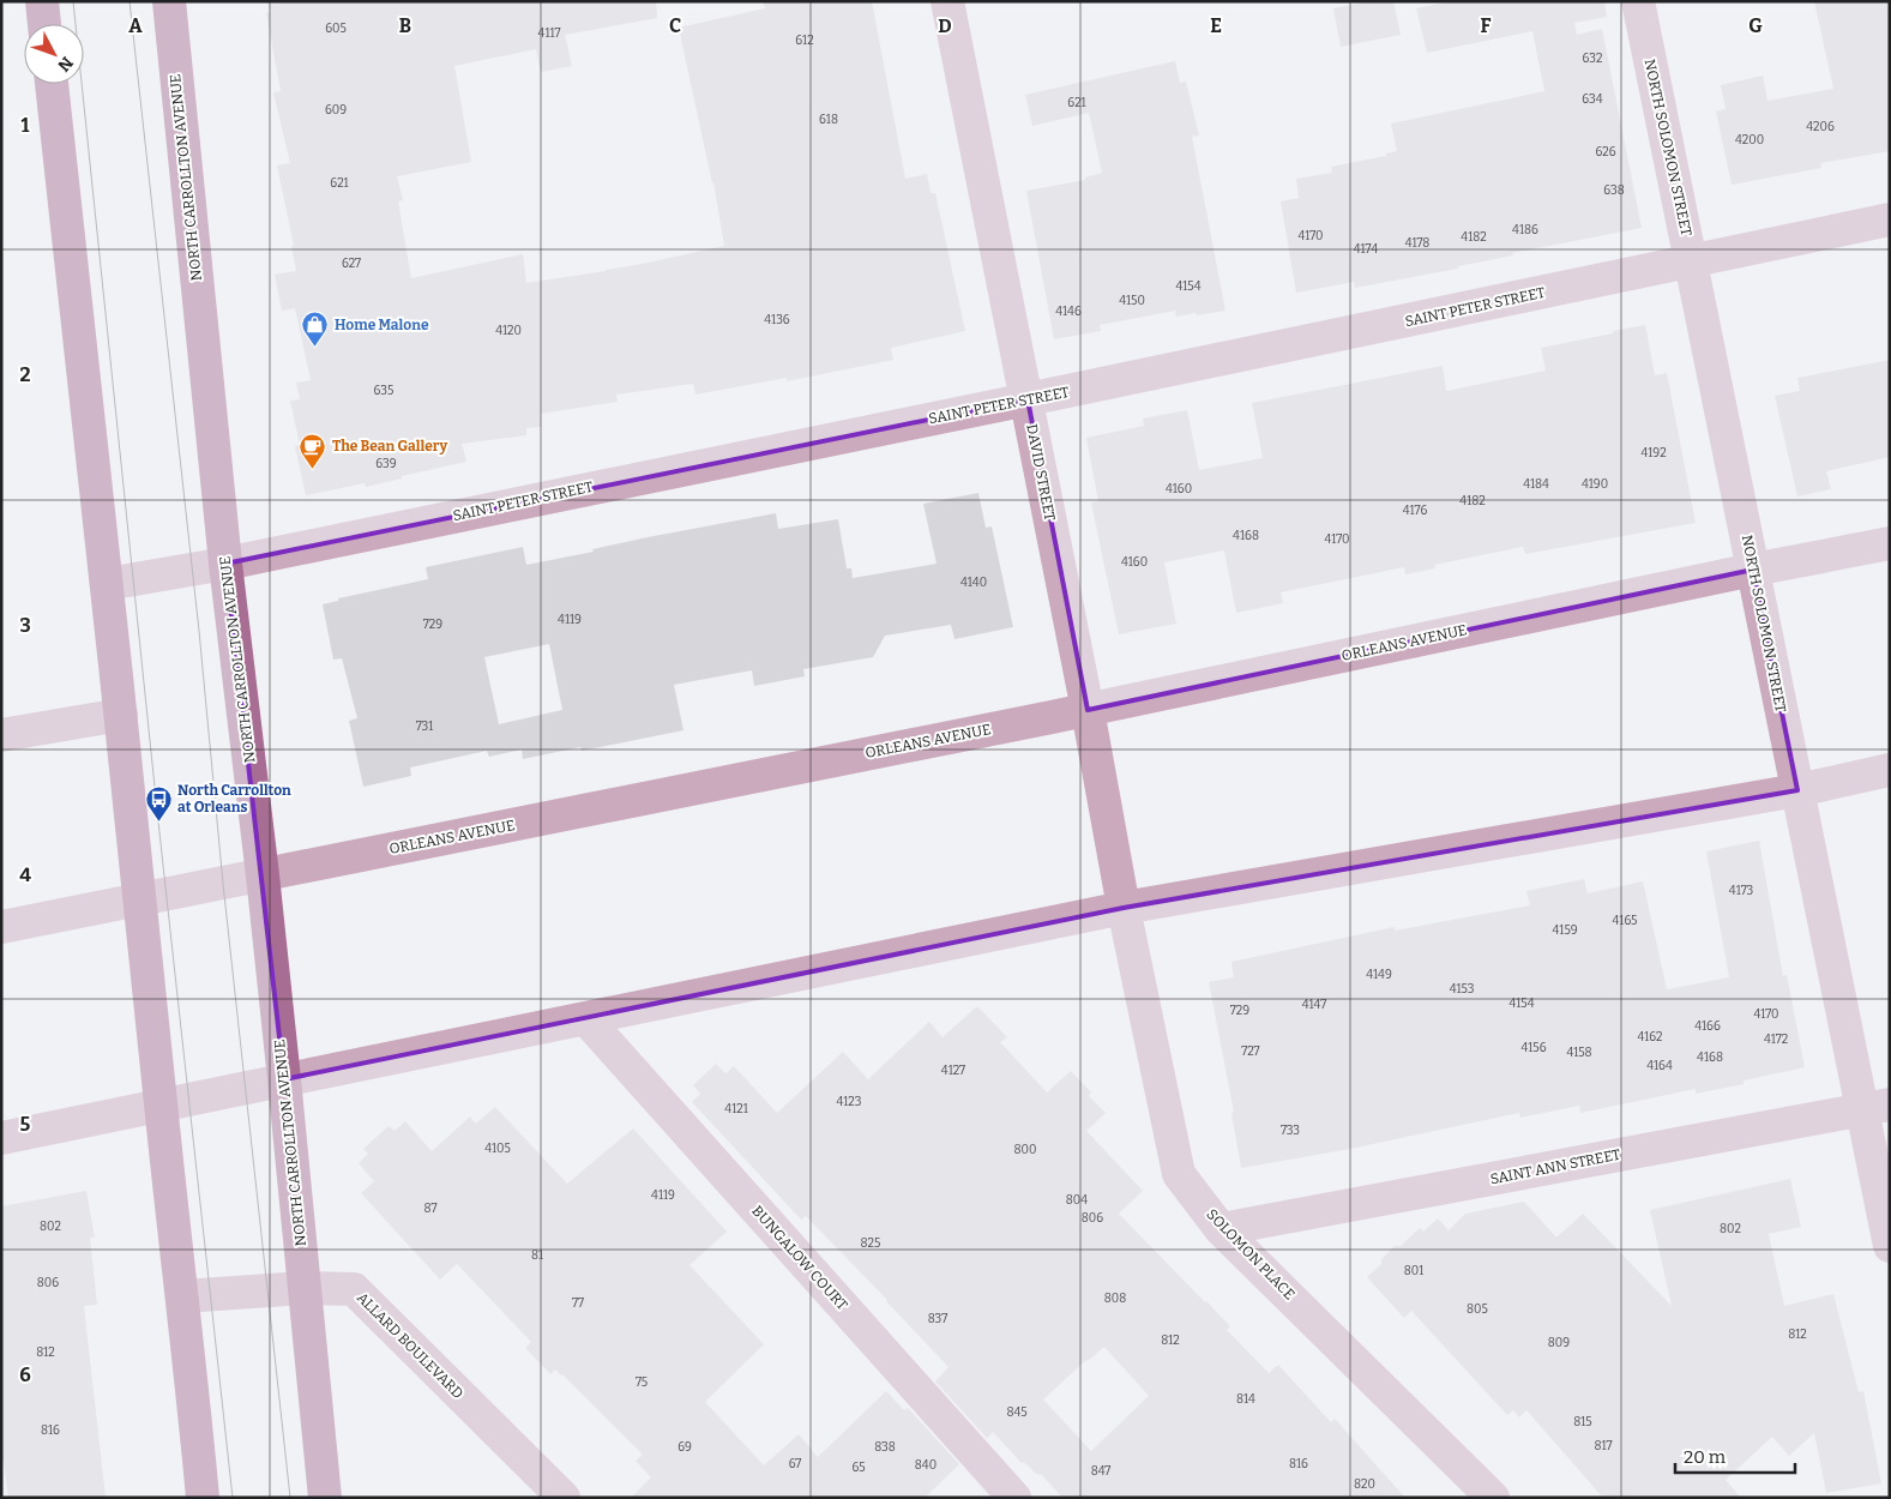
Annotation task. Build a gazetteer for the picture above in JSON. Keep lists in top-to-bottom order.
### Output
{
  "streets": {
    "main road": ["NORTH CARROLLTON AVENUE"],
    "street": [
      "NORTH SOLOMON STREET",
      "SAINT PETER STREET",
      "DAVID STREET",
      "ORLEANS AVENUE",
      "SAINT ANN STREET",
      "SOLOMON PLACE",
      "BUNGALOW COURT",
      "ALLARD BOULEVARD"
    ]
  },
  "crossings": [
    ["NORTH SOLOMON STREET", "SAINT PETER STREET"],
    ["NORTH SOLOMON STREET", "ORLEANS AVENUE"],
    ["NORTH SOLOMON STREET", "SAINT ANN STREET"],
    ["NORTH CARROLLTON AVENUE", "SAINT PETER STREET"],
    ["NORTH CARROLLTON AVENUE", "ORLEANS AVENUE"],
    ["NORTH CARROLLTON AVENUE", "ALLARD BOULEVARD"],
    ["SAINT PETER STREET", "DAVID STREET"],
    ["DAVID STREET", "ORLEANS AVENUE"],
    ["DAVID STREET", "SOLOMON PLACE"],
    ["SAINT ANN STREET", "SOLOMON PLACE"]
  ],
  "places": {
    "shop": ["Home Malone"],
    "cafe": ["The Bean Gallery"],
    "bus stop": ["North Carrollton at Orleans"]
  },
  "house_numbers": [
    "605",
    "4117",
    "612",
    "632",
    "634",
    "621",
    "609",
    "618",
    "4206",
    "4200",
    "626",
    "621",
    "638",
    "4186",
    "4170",
    "4182",
    "4178",
    "4174",
    "627",
    "4154",
    "4150",
    "4146",
    "4136",
    "4120",
    "635",
    "4192",
    "639",
    "4184",
    "4190",
    "4160",
    "4182",
    "4176",
    "4168",
    "4170",
    "4160",
    "4140",
    "4119",
    "729",
    "731",
    "4173",
    "4165",
    "4159",
    "4149",
    "4153",
    "4154",
    "4147",
    "729",
    "4170",
    "4166",
    "4162",
    "4172",
    "4156",
    "727",
    "4158",
    "4168",
    "4164",
    "4127",
    "4123",
    "4121",
    "733",
    "4105",
    "800",
    "4119",
    "804",
    "87",
    "806",
    "802",
    "802",
    "825",
    "81",
    "801",
    "806",
    "808",
    "77",
    "805",
    "837",
    "812",
    "812",
    "809",
    "812",
    "75",
    "814",
    "845",
    "815",
    "816",
    "817",
    "69",
    "838",
    "67",
    "816",
    "840",
    "65",
    "847",
    "820"
  ],
  "scale_bar": "20 m",
  "north": "bottom right",
  "grid": {
    "columns": [
      "A",
      "B",
      "C",
      "D",
      "E",
      "F",
      "G"
    ],
    "rows": [
      "1",
      "2",
      "3",
      "4",
      "5",
      "6"
    ]
  }
}
